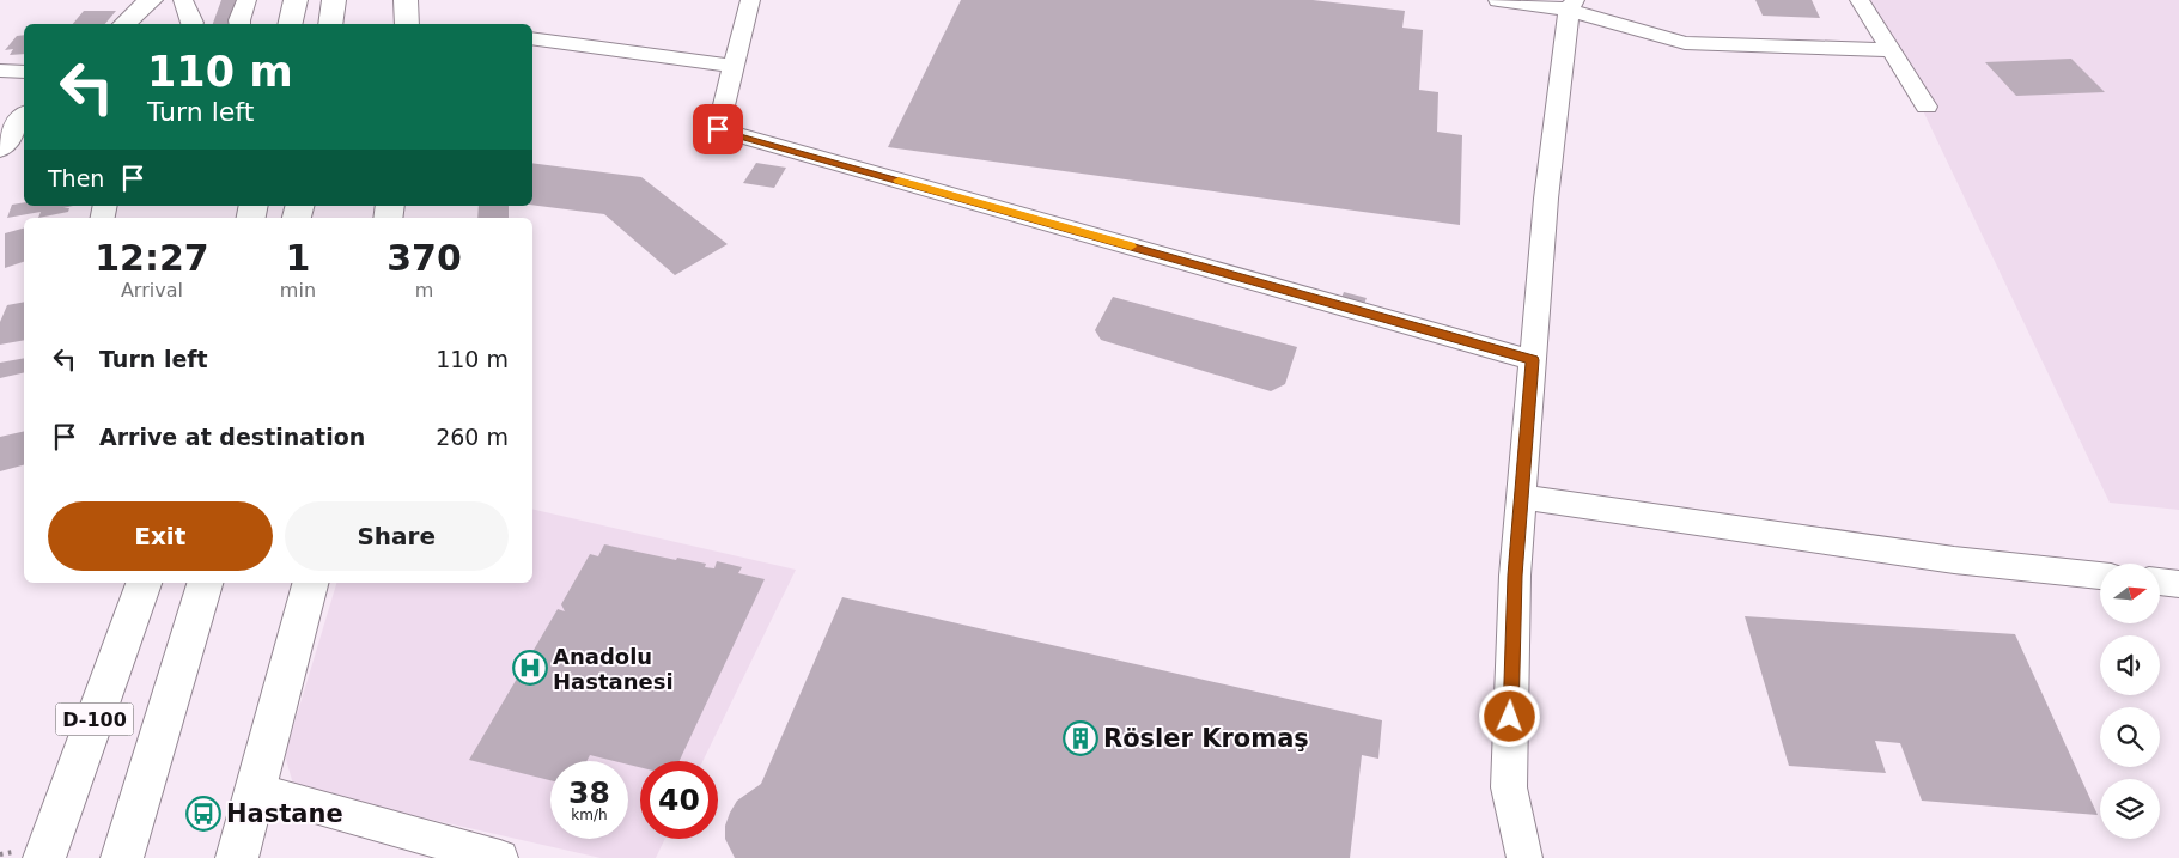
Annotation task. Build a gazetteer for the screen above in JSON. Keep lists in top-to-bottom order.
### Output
{
  "streets": {
    "main road": ["D-100"]
  },
  "places": {
    "hospital": ["Anadolu Hastanesi"],
    "building": ["Rösler Kromaş"],
    "bus stop": ["Hastane"]
  },
  "north": "right",
  "page": {
    "turn": ["110 m", "Turn left"],
    "then": "Then",
    "eta": [
      "12:27",
      "Arrival",
      "1",
      "min",
      "370",
      "m"
    ],
    "list": [
      {
        "name": "Turn left",
        "value": "110 m"
      },
      {
        "name": "Arrive at destination",
        "value": "260 m"
      }
    ],
    "buttons": ["Exit", "Share"],
    "speed": "38 km/h",
    "limit": "40"
  }
}
